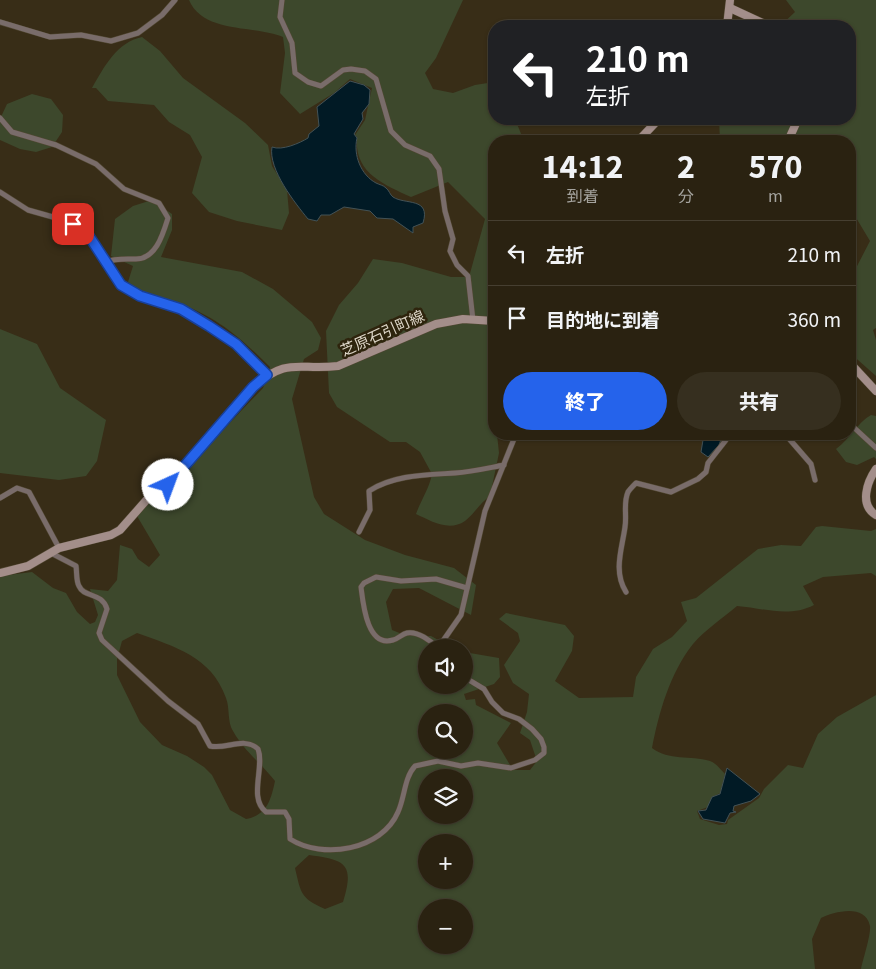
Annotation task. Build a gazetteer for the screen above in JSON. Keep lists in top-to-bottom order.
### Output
{
  "streets": {
    "main road": ["芝原石引町線"]
  },
  "page": {
    "turn": ["210 m", "左折"],
    "eta": [
      "14:12",
      "到着",
      "2",
      "分",
      "570",
      "m"
    ],
    "list": [
      {
        "name": "左折",
        "value": "210 m"
      },
      {
        "name": "目的地に到着",
        "value": "360 m"
      }
    ],
    "buttons": ["終了", "共有"],
    "map_buttons": ["+", "−"]
  }
}
